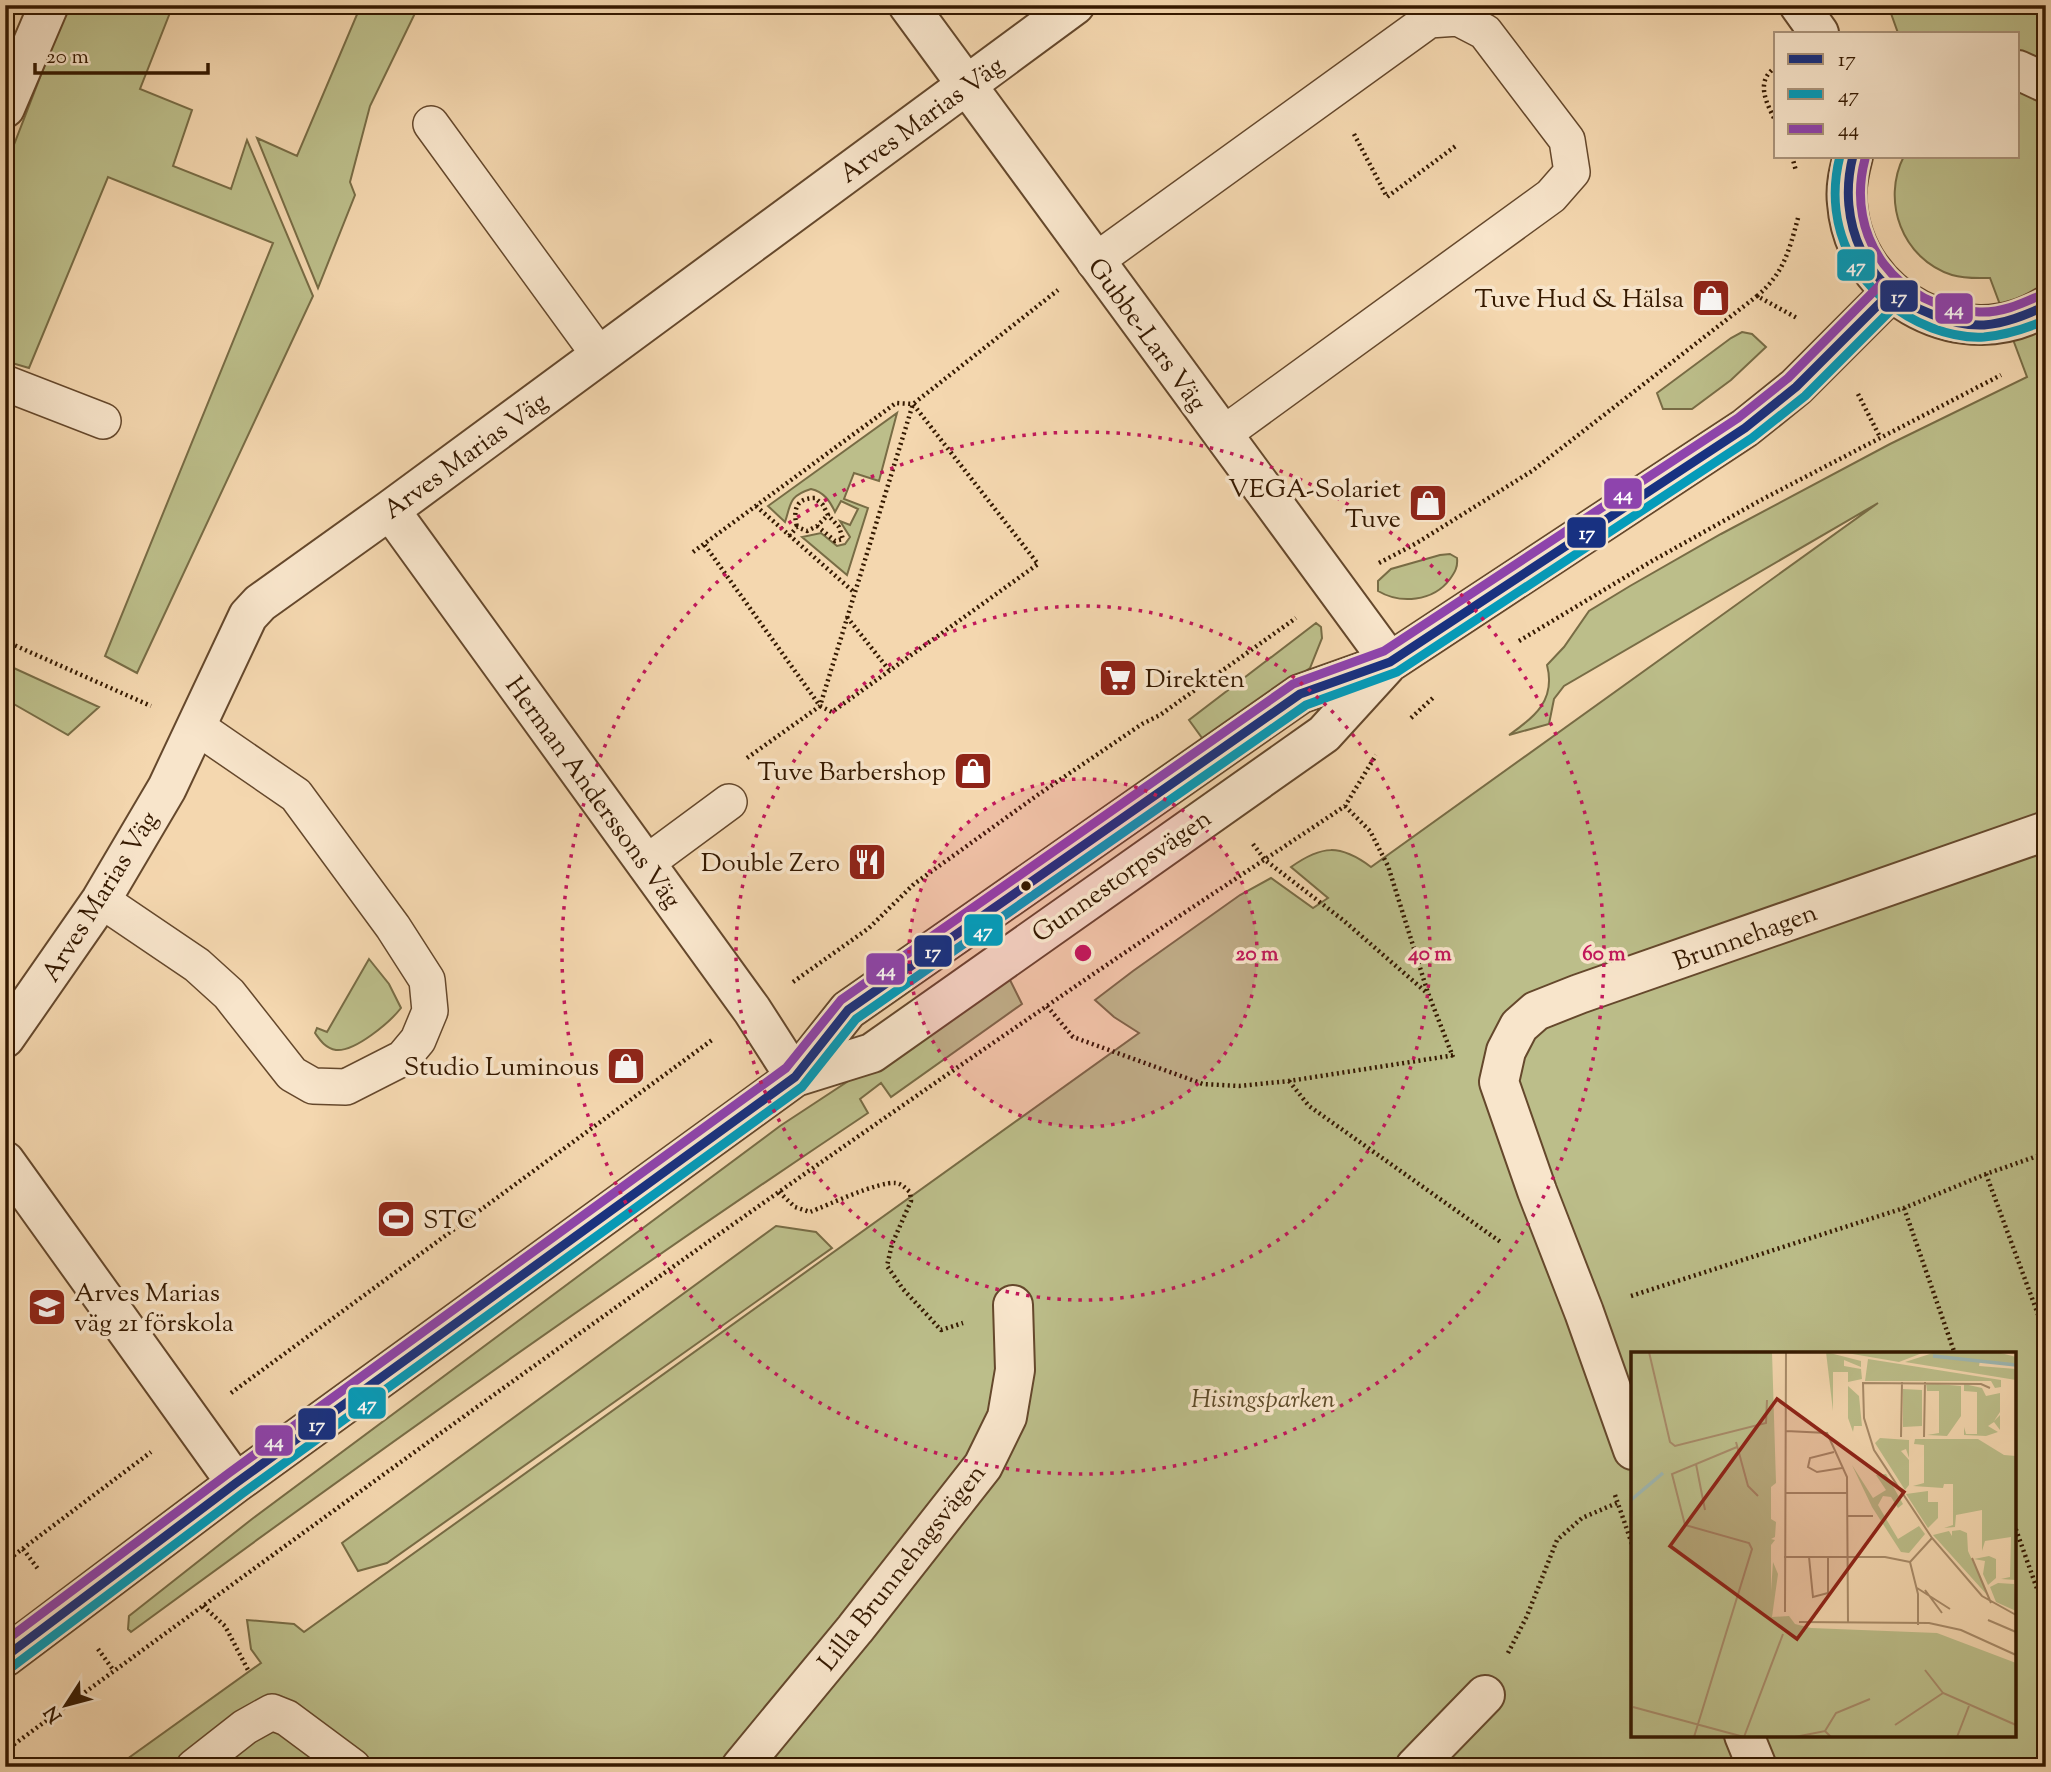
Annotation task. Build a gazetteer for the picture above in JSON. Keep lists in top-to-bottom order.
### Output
{
  "streets": {
    "street": [
      "Arves Marias Väg",
      "Gubbe-Lars Väg",
      "Herman Anderssons Väg",
      "Gunnestorpsvägen",
      "Brunnehagen",
      "Lilla Brunnehagsvägen"
    ]
  },
  "crossings": [
    ["Arves Marias Väg", "Gubbe-Lars Väg"],
    ["Arves Marias Väg", "Herman Anderssons Väg"],
    ["Gubbe-Lars Väg", "Gunnestorpsvägen"],
    ["Herman Anderssons Väg", "Gunnestorpsvägen"]
  ],
  "parks": ["Hisingsparken"],
  "places": {
    "shop": [
      "Tuve Hud & Hälsa",
      "VEGA-Solariet Tuve",
      "Tuve Barbershop",
      "Studio Luminous"
    ],
    "supermarket": ["Direkten"],
    "restaurant": ["Double Zero"],
    "sports": ["STC"],
    "school or university": ["Arves Marias väg 21 förskola"]
  },
  "lines": ["transit line 17", "transit line 47", "transit line 44"],
  "legend": ["17", "47", "44"],
  "scale_bar": "20 m",
  "north": "bottom left",
  "rings": ["20 m", "40 m", "60 m"]
}
